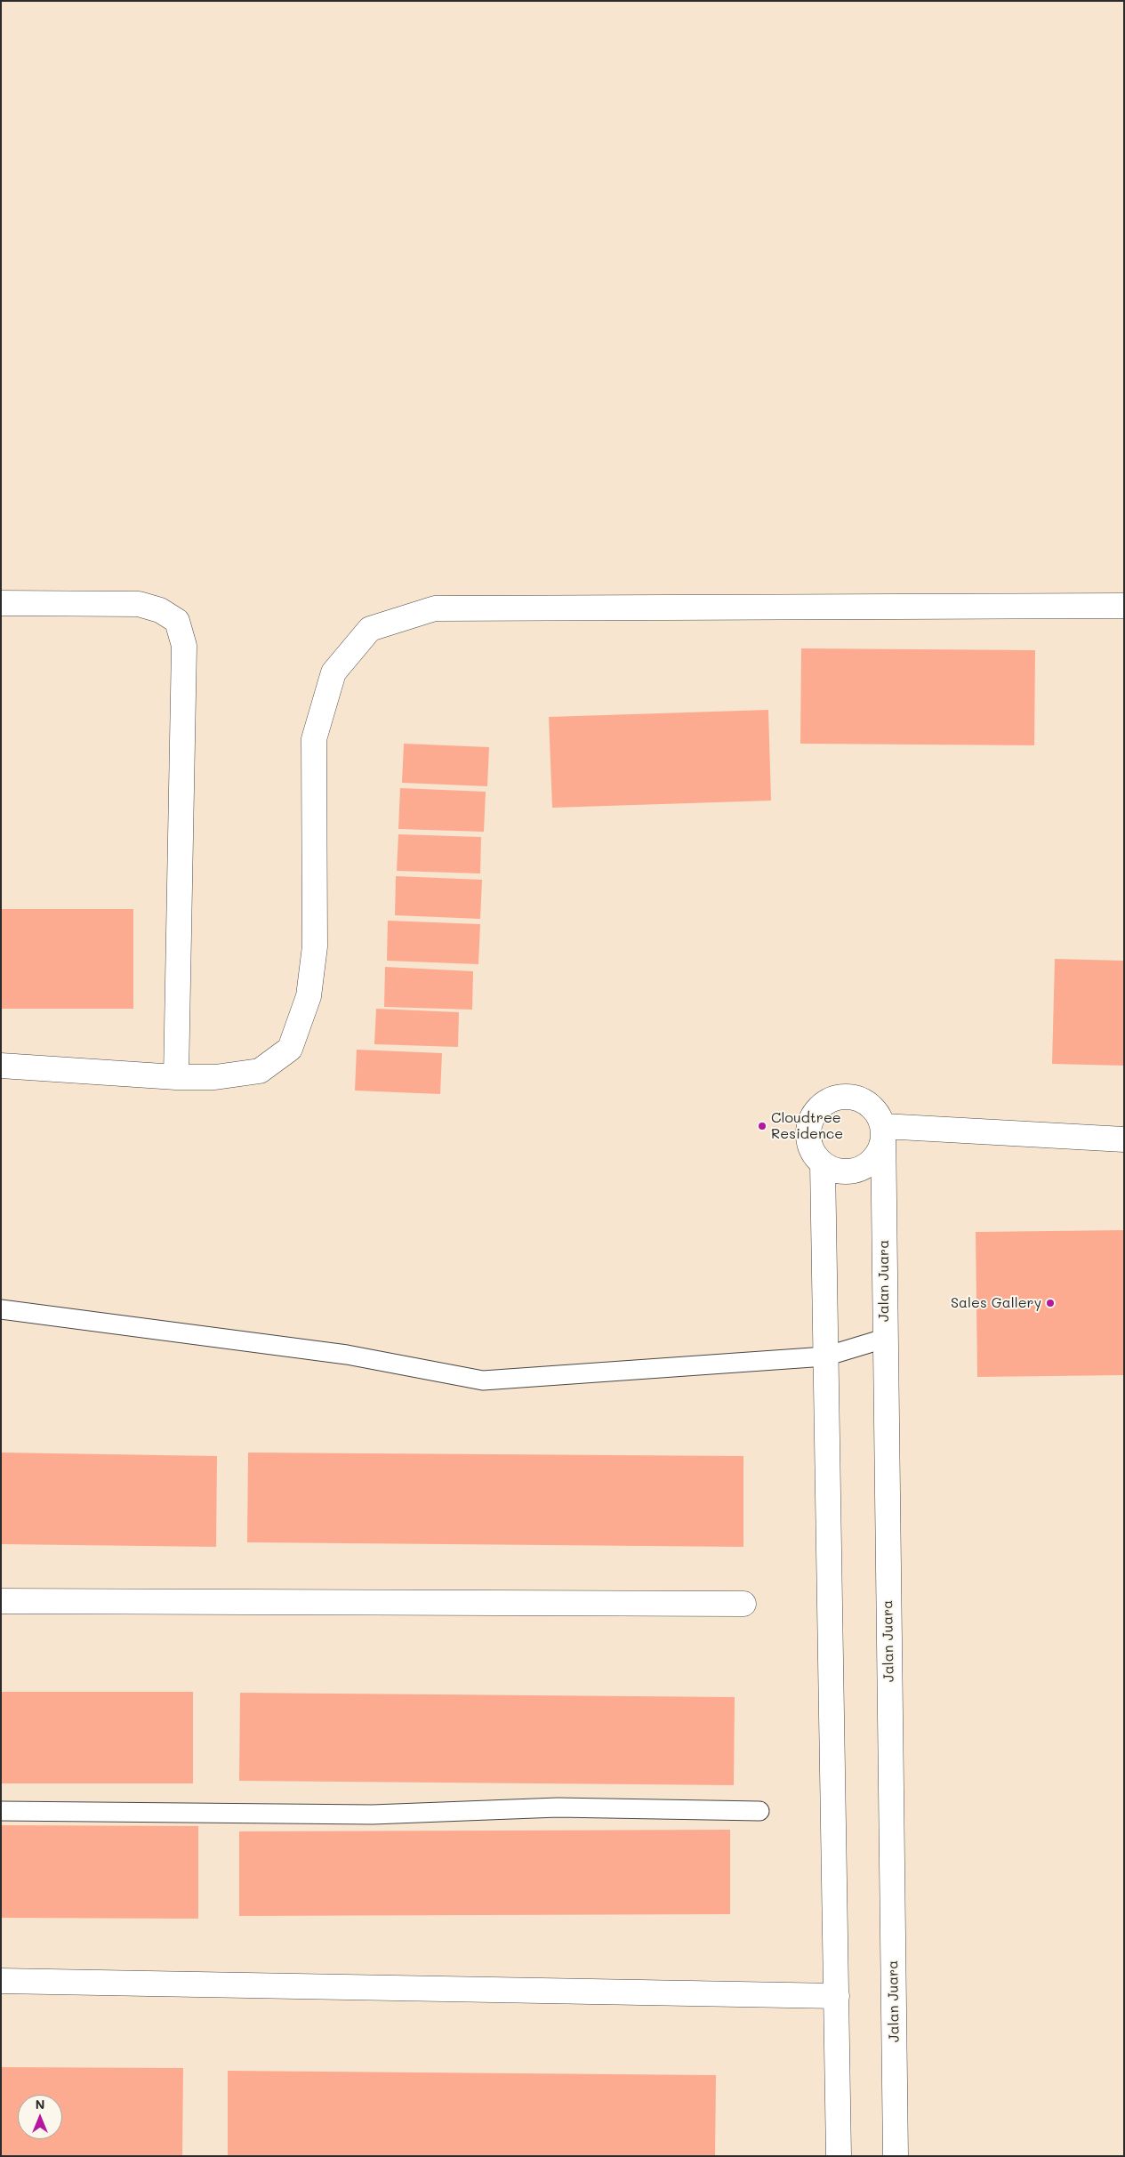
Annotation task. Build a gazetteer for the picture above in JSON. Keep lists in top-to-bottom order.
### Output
{
  "streets": {
    "street": ["Jalan Juara"]
  },
  "places": ["Cloudtree Residence", "Sales Gallery"],
  "north": "top"
}
